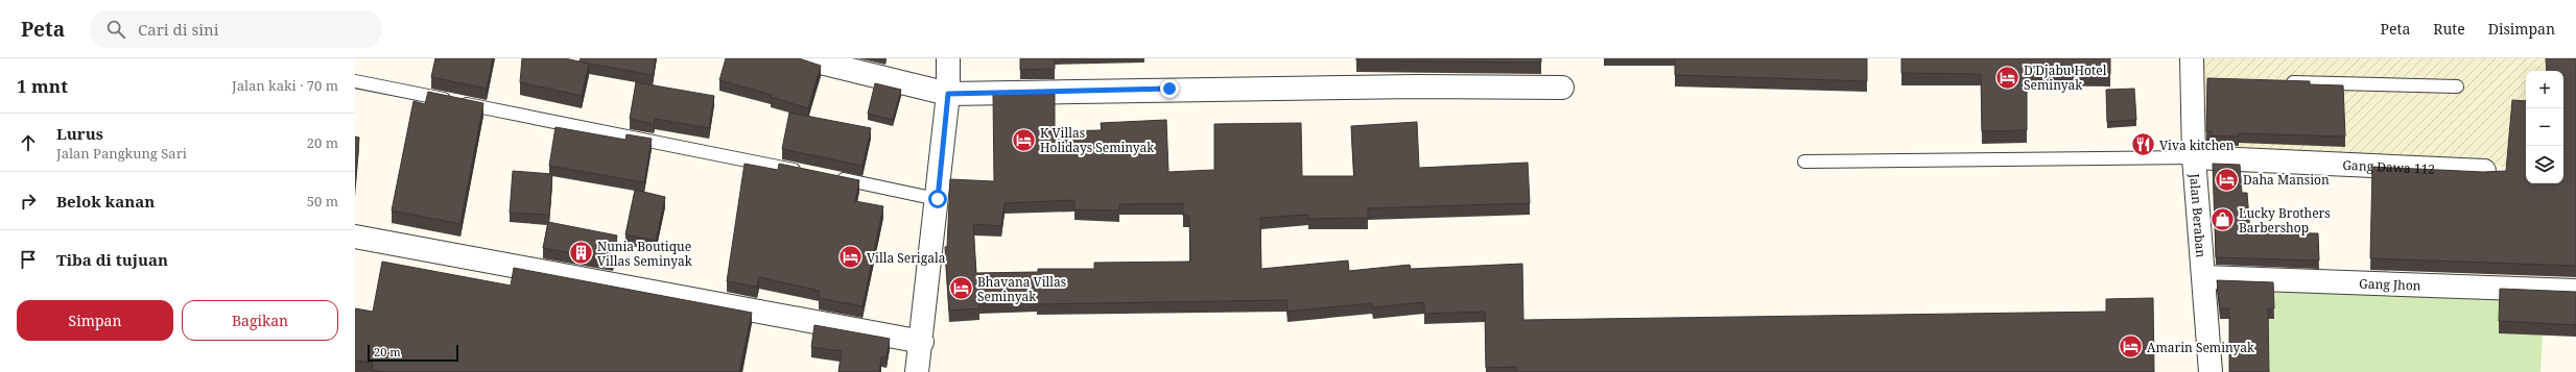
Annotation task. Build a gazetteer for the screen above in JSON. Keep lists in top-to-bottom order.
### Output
{
  "streets": {
    "street": ["Gang Dawa 112", "Jalan Beraban", "Gang Jhon"]
  },
  "crossings": [
    ["Gang Dawa 112", "Jalan Beraban"],
    ["Jalan Beraban", "Gang Jhon"]
  ],
  "places": {
    "hotel": [
      "D'Djabu Hotel Seminyak",
      "K Villas Holidays Seminyak",
      "Daha Mansion",
      "Villa Serigala",
      "Bhavana Villas Seminyak",
      "Amarin Seminyak"
    ],
    "restaurant": ["Viva kitchen"],
    "shop": ["Lucky Brothers Barbershop"],
    "building": ["Nunia Boutique Villas Seminyak"]
  },
  "scale_bar": "20 m",
  "page": {
    "header": "Peta",
    "search": "Cari di sini",
    "nav": ["Peta", "Rute", "Disimpan"],
    "heading": ["1 mnt", "Jalan kaki · 70 m"],
    "map_buttons": ["+", "−"],
    "list": [
      ["Lurus", "Jalan Pangkung Sari", "20 m"],
      ["Belok kanan", "50 m"],
      "Tiba di tujuan"
    ],
    "buttons": ["Simpan", "Bagikan"],
    "scale": "20 m"
  }
}
